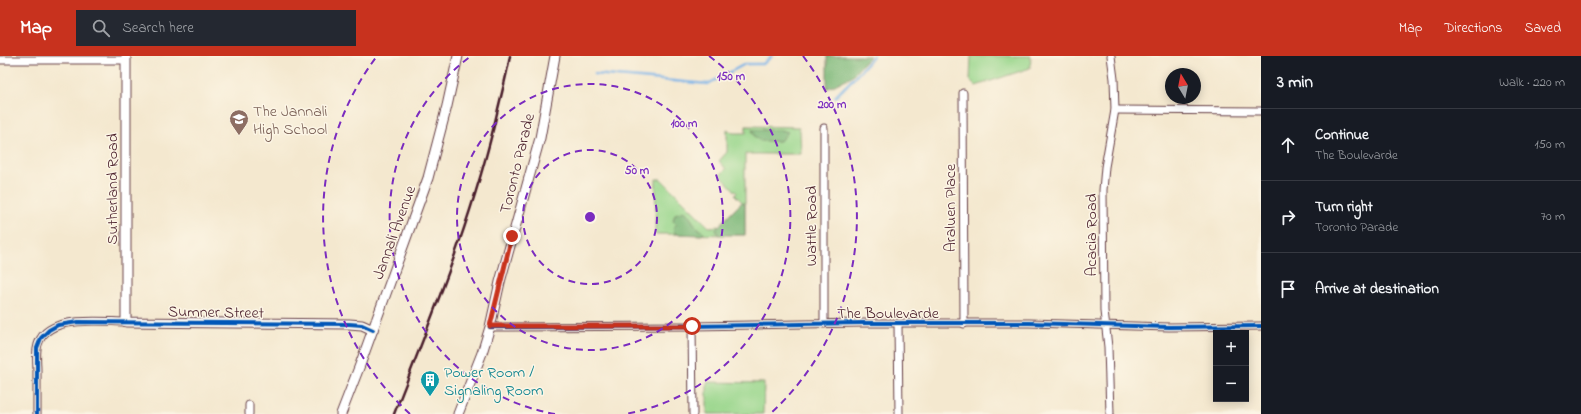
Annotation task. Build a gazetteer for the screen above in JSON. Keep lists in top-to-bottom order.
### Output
{
  "streets": {
    "street": [
      "Toronto Parade",
      "Sutherland Road",
      "Araluen Place",
      "Wattle Road",
      "Jannali Avenue",
      "Acacia Road",
      "Sumner Street",
      "The Boulevarde"
    ]
  },
  "crossings": [
    ["Toronto Parade", "The Boulevarde"],
    ["Sutherland Road", "Sumner Street"],
    ["Araluen Place", "The Boulevarde"],
    ["Wattle Road", "The Boulevarde"],
    ["Jannali Avenue", "Sumner Street"],
    ["Acacia Road", "The Boulevarde"]
  ],
  "places": {
    "school or university": ["The Jannali High School"],
    "building": ["Power Room / Signaling Room"]
  },
  "north": "top",
  "page": {
    "header": "Map",
    "search": "Search here",
    "nav": ["Map", "Directions", "Saved"],
    "heading": ["3 min", "Walk · 220 m"],
    "list": [
      ["Continue", "The Boulevarde", "150 m"],
      ["Turn right", "Toronto Parade", "70 m"],
      "Arrive at destination"
    ],
    "map_buttons": ["+", "−"]
  },
  "rings": [
    "150 m",
    "200 m",
    "100 m",
    "50 m"
  ]
}
